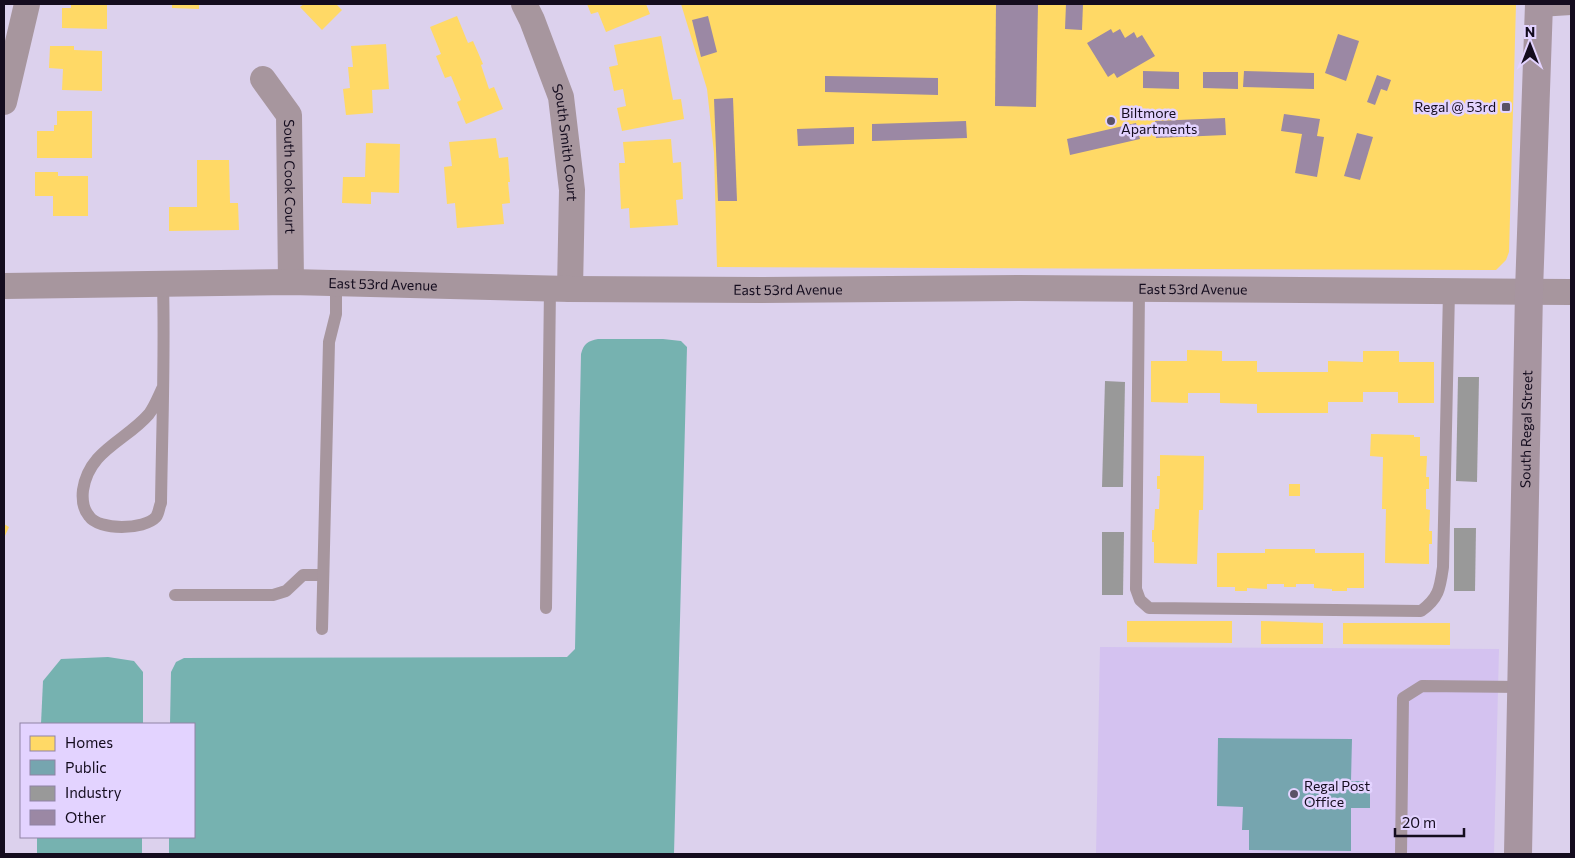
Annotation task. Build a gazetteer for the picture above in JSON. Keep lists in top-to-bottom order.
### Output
{
  "streets": {
    "main road": ["South Regal Street"],
    "street": ["South Smith Court", "South Cook Court", "East 53rd Avenue"]
  },
  "crossings": [
    ["South Smith Court", "East 53rd Avenue"],
    ["South Cook Court", "East 53rd Avenue"],
    ["East 53rd Avenue", "South Regal Street"]
  ],
  "places": {
    "transit": ["Regal @ 53rd"],
    "other": ["Biltmore Apartments", "Regal Post Office"]
  },
  "legend": [
    "Homes",
    "Public",
    "Industry",
    "Other"
  ],
  "scale_bar": "20 m",
  "north": "top"
}
